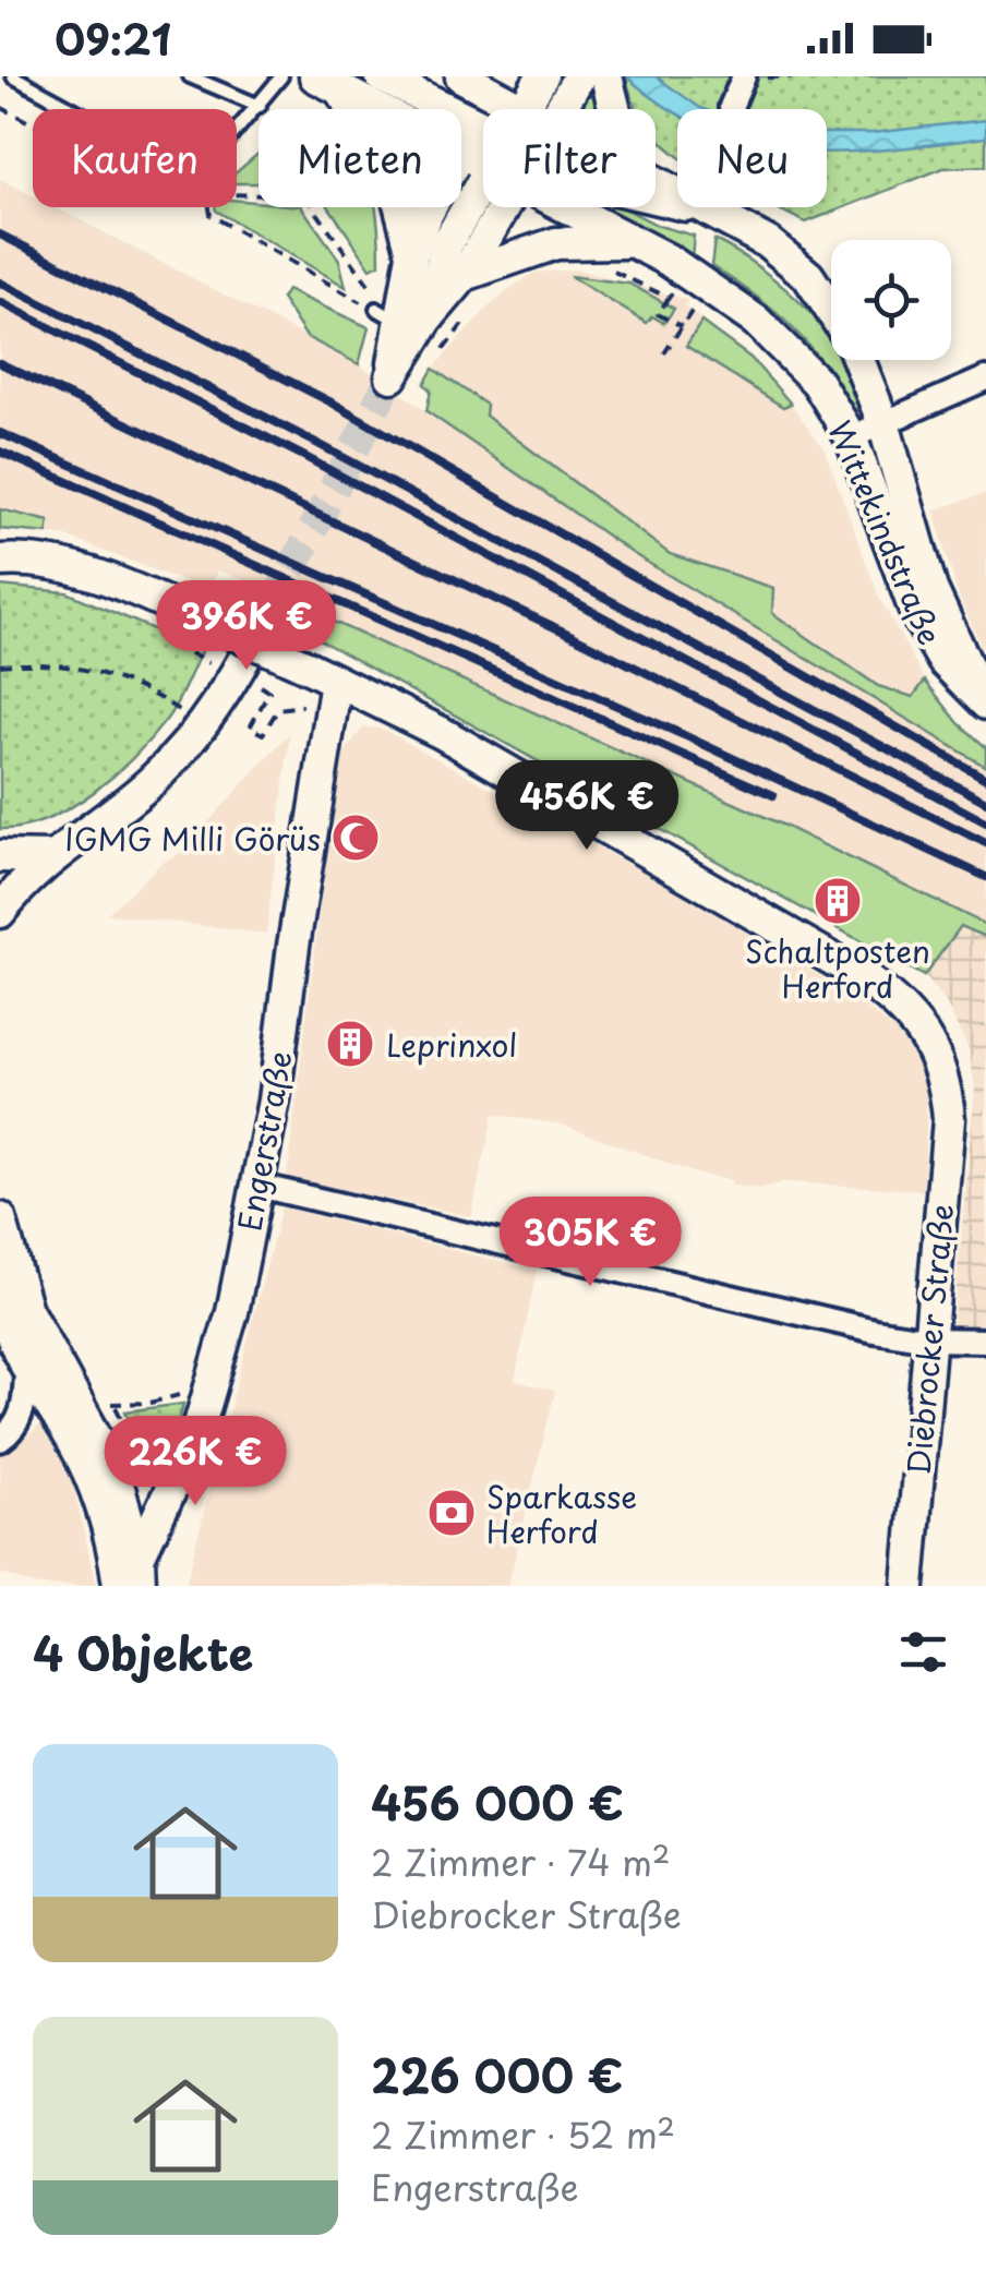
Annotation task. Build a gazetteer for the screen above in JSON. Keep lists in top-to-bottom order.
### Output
{
  "streets": {
    "main road": ["Wittekindstraße", "Engerstraße", "Diebrocker Straße"]
  },
  "crossings": [
    ["Engerstraße", "Diebrocker Straße"]
  ],
  "places": {
    "mosque": ["IGMG Milli Görüs"],
    "building": ["Schaltposten Herford", "Leprinxol"],
    "bank": ["Sparkasse Herford"]
  },
  "page": {
    "status": "09:21",
    "chip": [
      "Kaufen",
      "Mieten",
      "Filter",
      "Neu"
    ],
    "price": [
      "396K €",
      "456K €",
      "305K €",
      "226K €"
    ],
    "heading": "4 Objekte",
    "list": [
      {
        "name": "456 000 €",
        "note": "2 Zimmer · 74 m² · Diebrocker Straße"
      },
      {
        "name": "226 000 €",
        "note": "2 Zimmer · 52 m² · Engerstraße"
      }
    ]
  }
}
